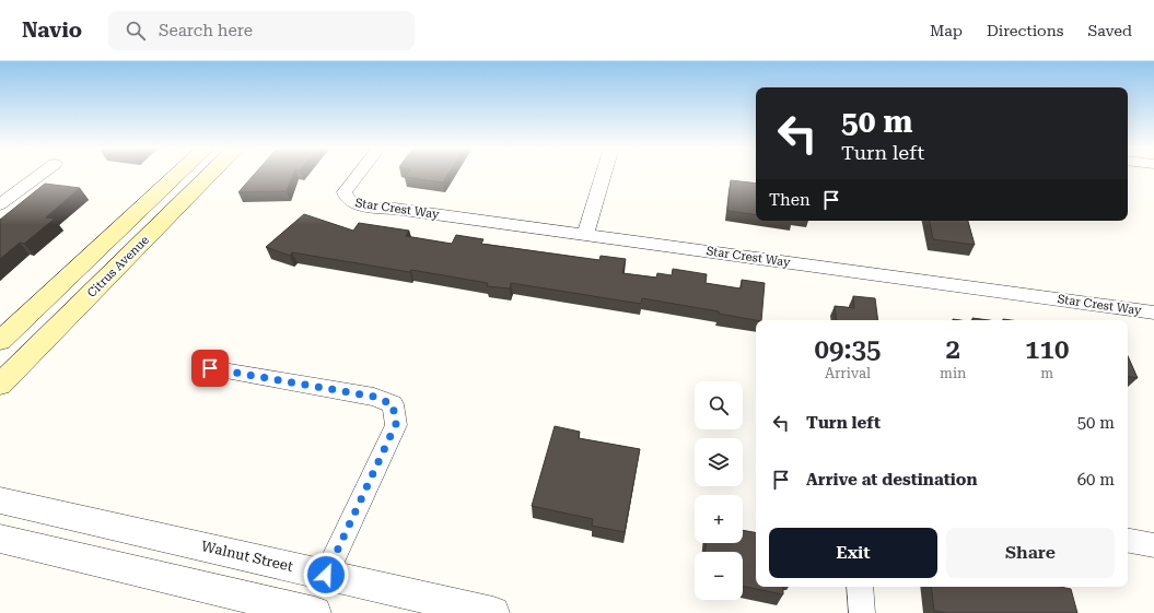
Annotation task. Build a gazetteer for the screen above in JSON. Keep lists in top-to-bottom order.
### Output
{
  "streets": {
    "main road": ["Citrus Avenue"],
    "street": ["Star Crest Way", "Walnut Street"]
  },
  "page": {
    "header": "Navio",
    "search": "Search here",
    "nav": ["Map", "Directions", "Saved"],
    "turn": ["50 m", "Turn left"],
    "then": "Then",
    "eta": [
      "09:35",
      "Arrival",
      "2",
      "min",
      "110",
      "m"
    ],
    "map_buttons": ["+", "−"],
    "list": [
      {
        "name": "Turn left",
        "value": "50 m"
      },
      {
        "name": "Arrive at destination",
        "value": "60 m"
      }
    ],
    "buttons": ["Exit", "Share"]
  }
}
